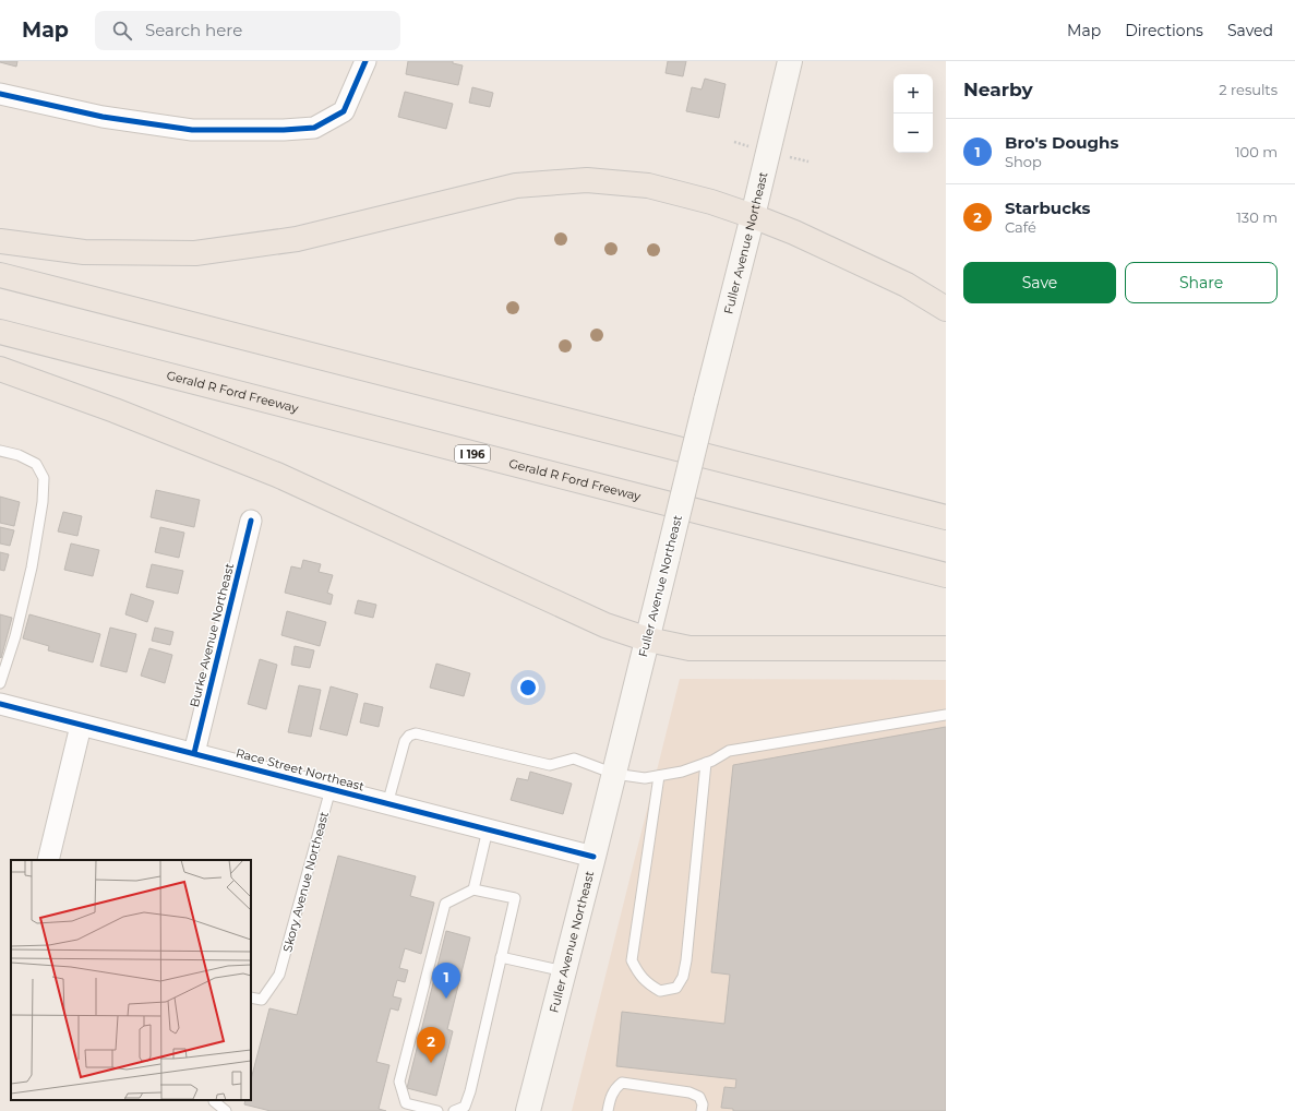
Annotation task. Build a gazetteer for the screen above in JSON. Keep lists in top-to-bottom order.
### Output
{
  "streets": {
    "highway": ["Gerald R Ford Freeway", "I 196"],
    "main road": ["Fuller Avenue Northeast"],
    "street": ["Burke Avenue Northeast", "Race Street Northeast"],
    "lane": ["Skory Avenue Northeast"]
  },
  "crossings": [
    ["Fuller Avenue Northeast", "Race Street Northeast"],
    ["Burke Avenue Northeast", "Race Street Northeast"],
    ["Race Street Northeast", "Skory Avenue Northeast"]
  ],
  "page": {
    "header": "Map",
    "search": "Search here",
    "nav": ["Map", "Directions", "Saved"],
    "heading": ["Nearby", "2 results"],
    "map_buttons": ["+", "−"],
    "list": [
      {
        "mark": "1",
        "name": "Bro's Doughs",
        "note": "Shop",
        "value": "100 m"
      },
      {
        "mark": "2",
        "name": "Starbucks",
        "note": "Café",
        "value": "130 m"
      }
    ],
    "buttons": ["Save", "Share"],
    "pins": ["1", "2"]
  }
}
